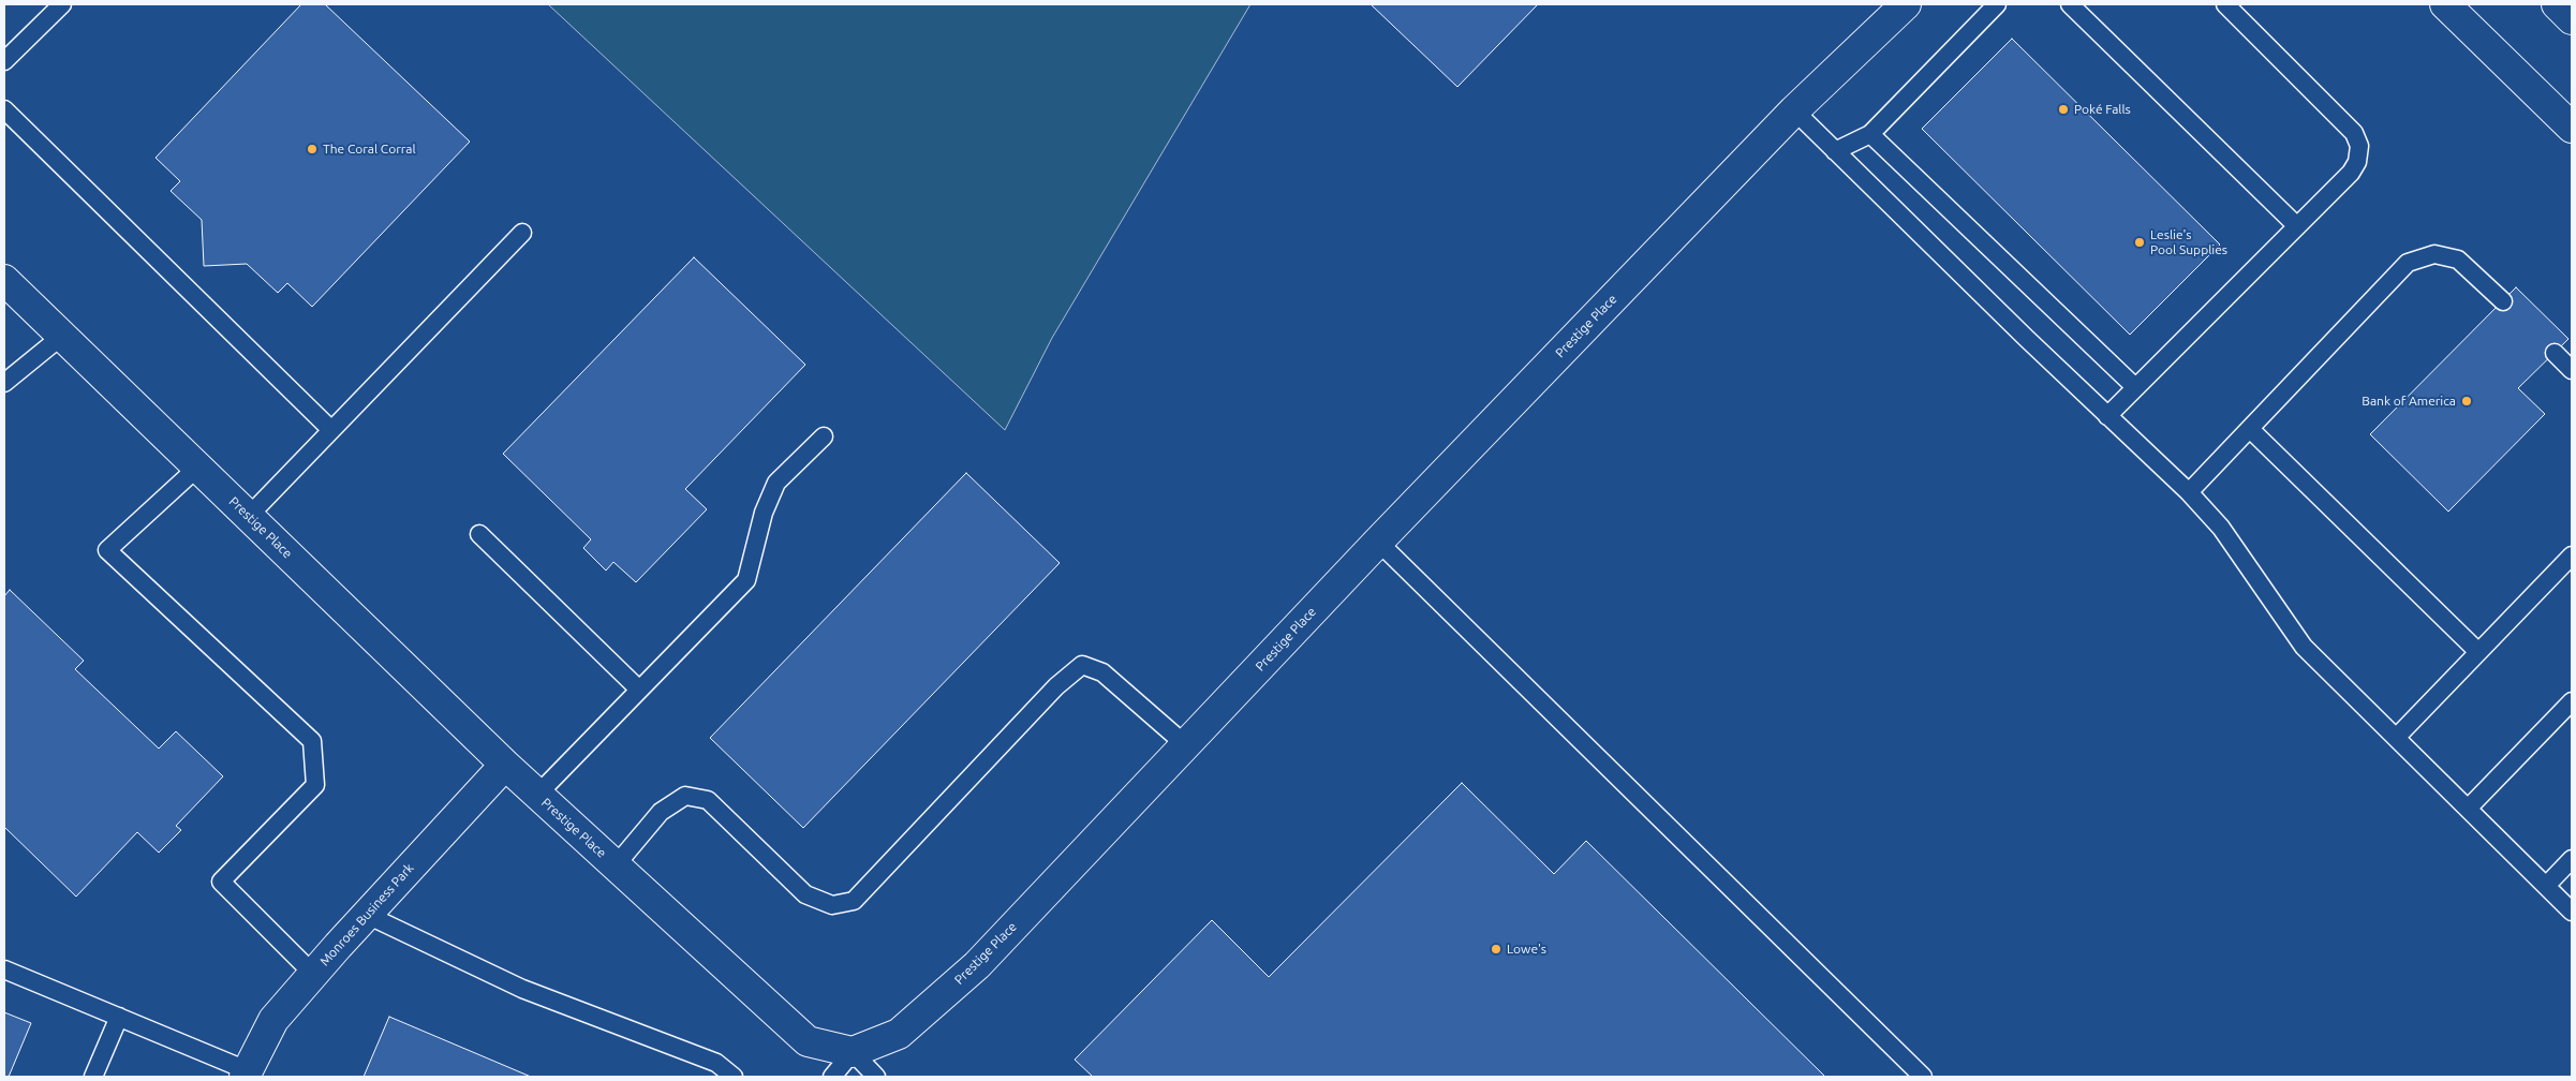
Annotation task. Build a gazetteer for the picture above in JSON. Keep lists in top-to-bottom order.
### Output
{
  "streets": {
    "street": ["Prestige Place", "Monroes Business Park"]
  },
  "crossings": [
    ["Prestige Place", "Monroes Business Park"]
  ],
  "places": [
    "Poké Falls",
    "The Coral Corral",
    "Leslie's Pool Supplies",
    "Bank of America",
    "Lowe's"
  ]
}
